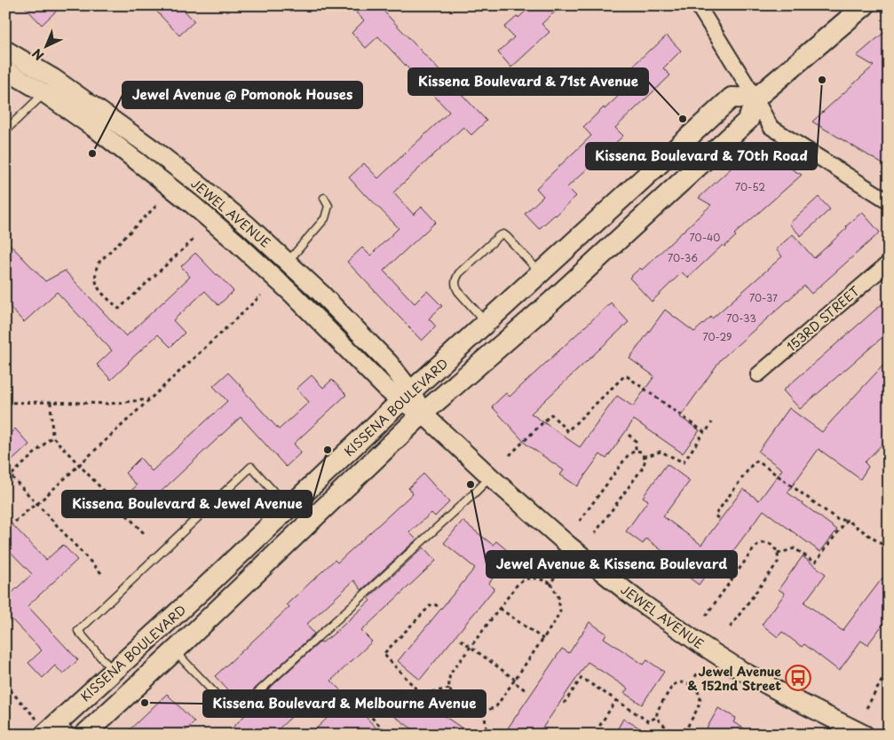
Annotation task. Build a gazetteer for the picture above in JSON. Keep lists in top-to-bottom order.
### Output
{
  "streets": {
    "main road": ["KISSENA BOULEVARD"],
    "street": ["JEWEL AVENUE", "153RD STREET"]
  },
  "crossings": [
    ["JEWEL AVENUE", "KISSENA BOULEVARD"]
  ],
  "places": {
    "other": [
      "Kissena Boulevard & 70th Road",
      "Kissena Boulevard & 71st Avenue",
      "Jewel Avenue @ Pomonok Houses",
      "Kissena Boulevard & Jewel Avenue",
      "Jewel Avenue & Kissena Boulevard",
      "Kissena Boulevard & Melbourne Avenue"
    ],
    "bus stop": ["Jewel Avenue & 152nd Street"]
  },
  "house_numbers": [
    "70-52",
    "70-40",
    "70-36",
    "70-37",
    "70-33",
    "70-29"
  ],
  "north": "bottom left"
}
